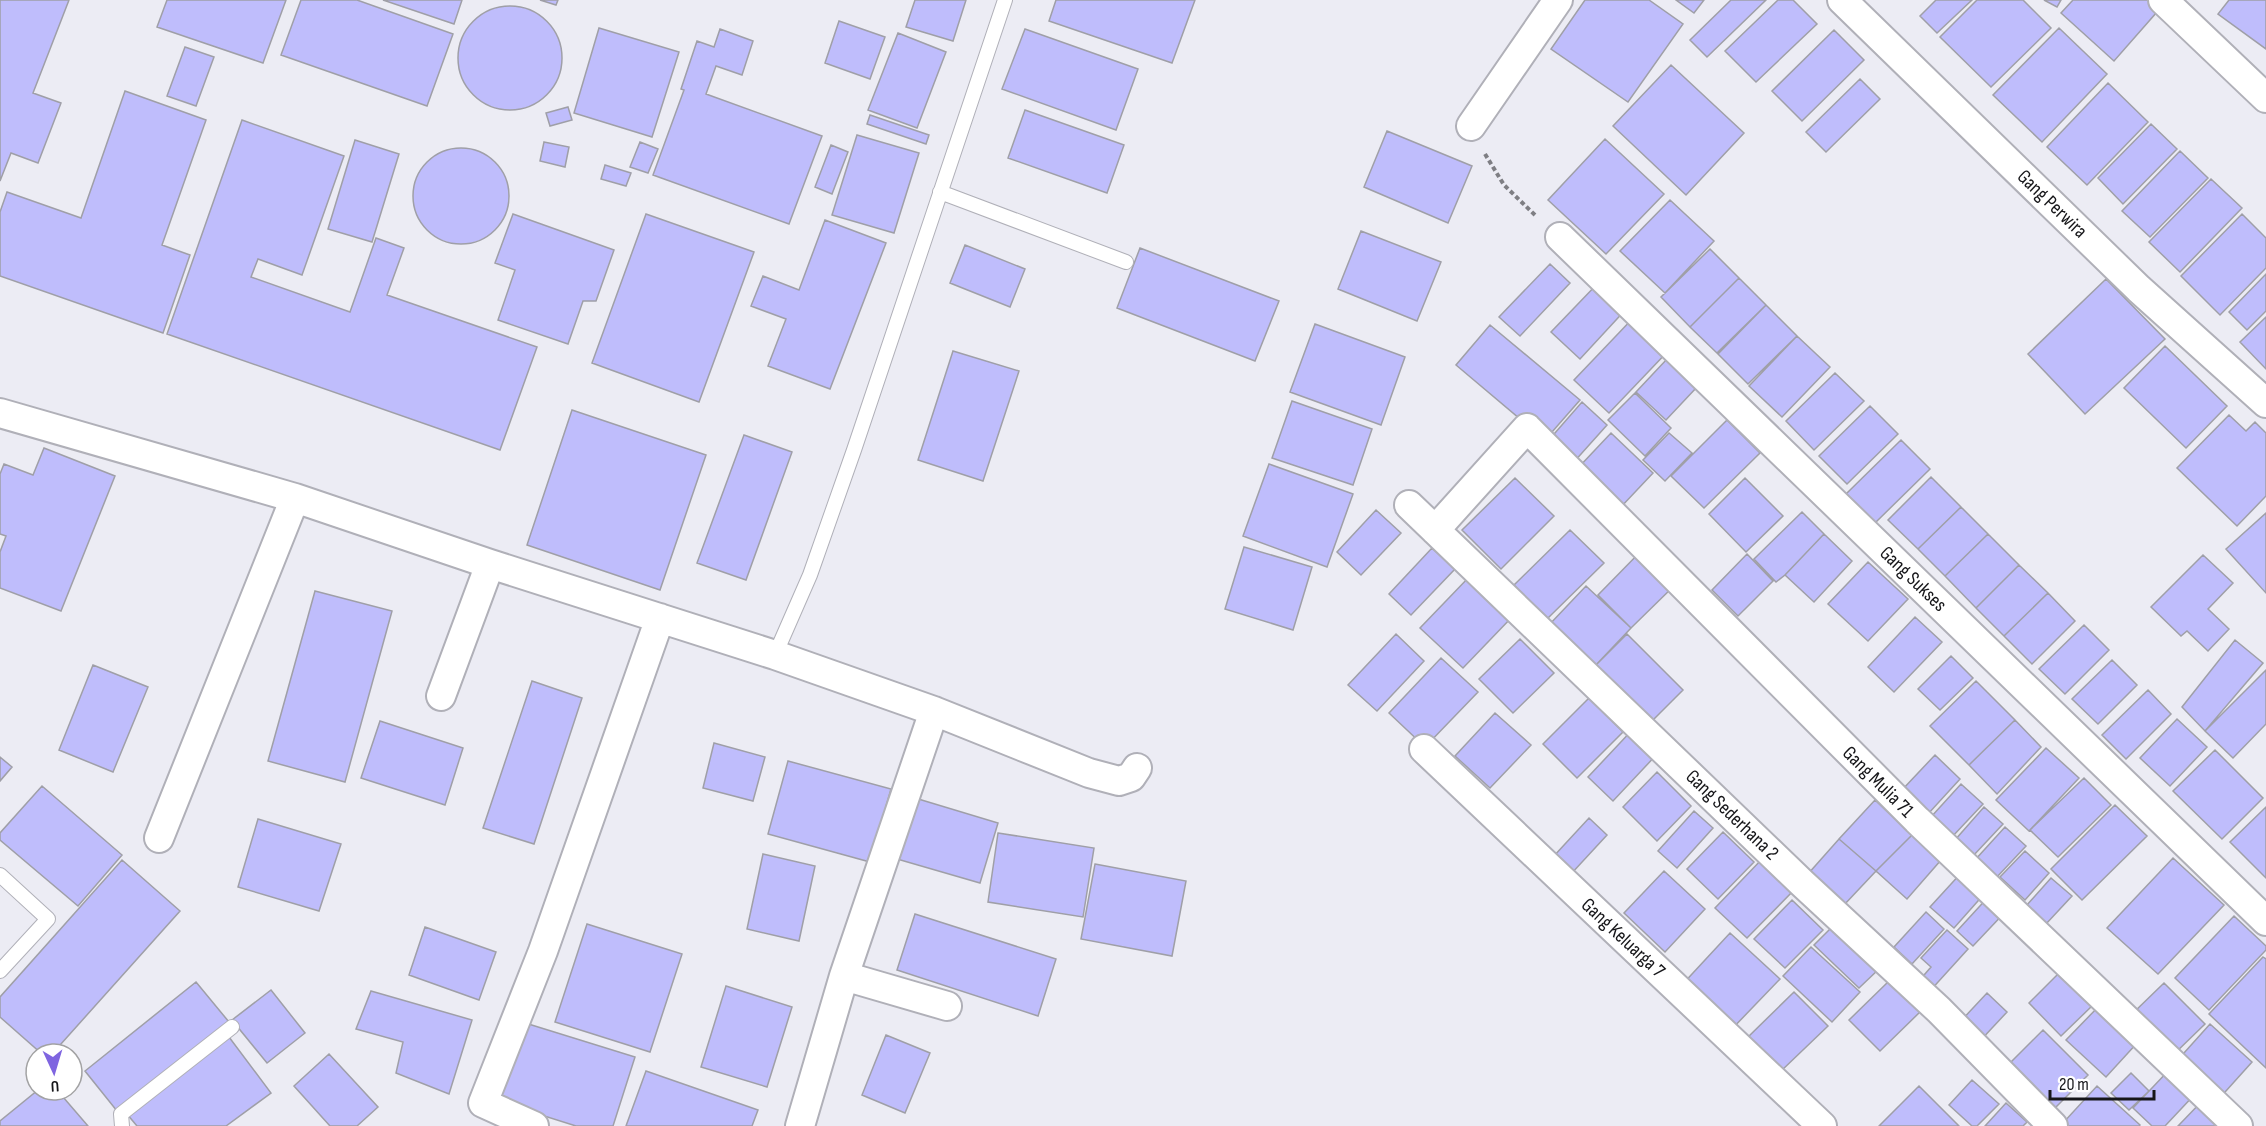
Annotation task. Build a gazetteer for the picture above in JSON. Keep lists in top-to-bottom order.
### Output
{
  "streets": {
    "street": [
      "Gang Perwira",
      "Gang Sukses",
      "Gang Mulia 71",
      "Gang Sederhana 2",
      "Gang Keluarga 7"
    ]
  },
  "crossings": [
    ["Gang Mulia 71", "Gang Sederhana 2"]
  ],
  "scale_bar": "20 m",
  "north": "bottom"
}
